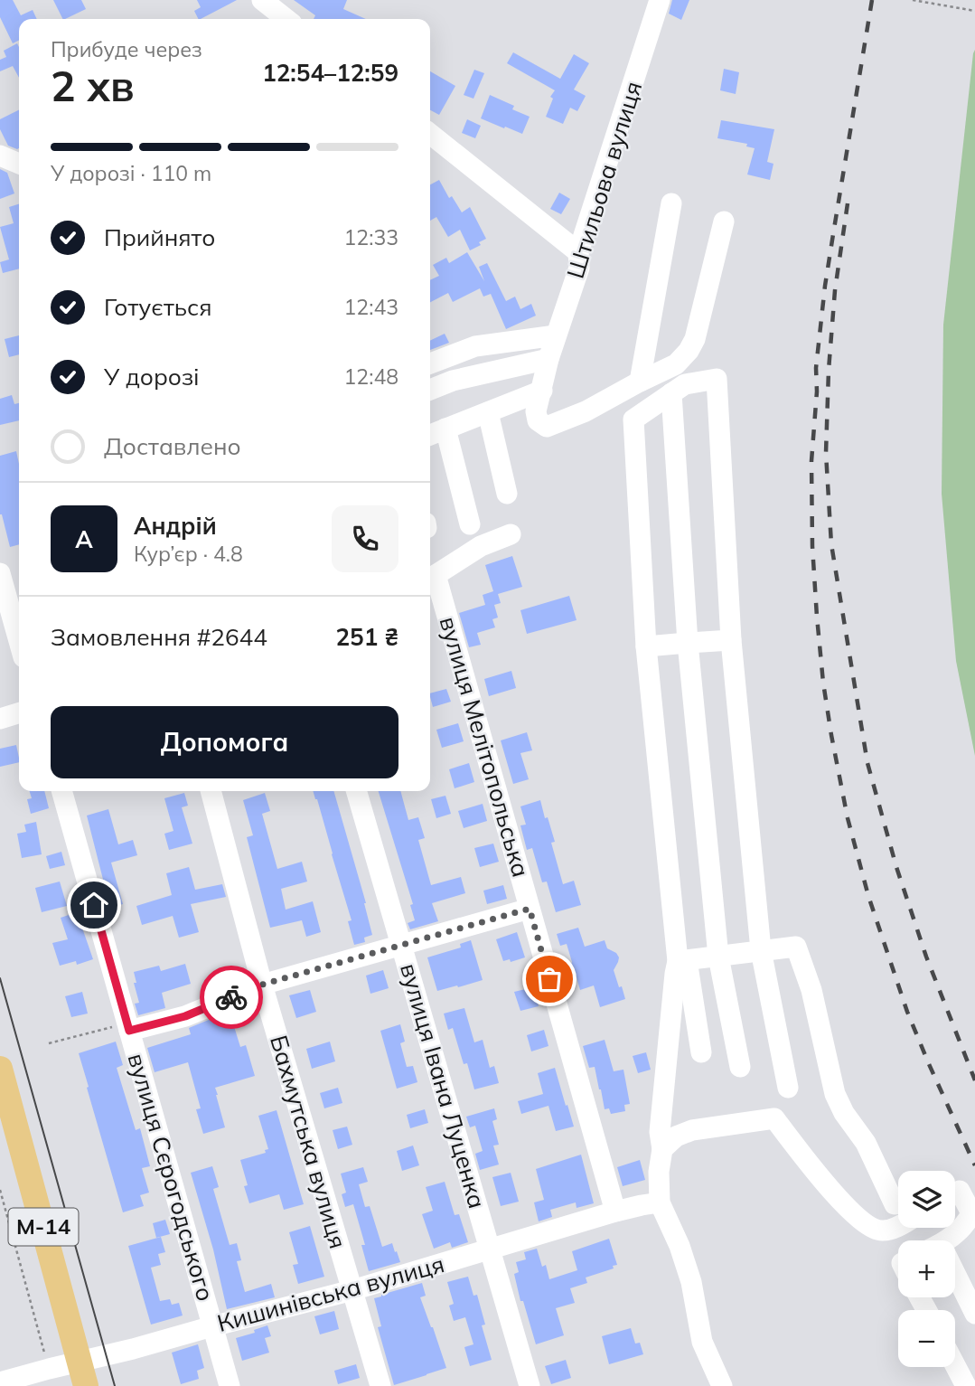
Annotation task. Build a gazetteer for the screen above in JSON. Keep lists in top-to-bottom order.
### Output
{
  "streets": {
    "main road": ["М-14"],
    "street": [
      "Штильова вулиця",
      "вулиця Мелітопольська",
      "вулиця Івана Луценка",
      "Бахмутська вулиця",
      "вулиця Сєрогодського",
      "Кишинівська вулиця"
    ]
  },
  "crossings": [
    ["вулиця Мелітопольська", "Кишинівська вулиця"],
    ["вулиця Івана Луценка", "Кишинівська вулиця"],
    ["Бахмутська вулиця", "Кишинівська вулиця"],
    ["вулиця Сєрогодського", "Кишинівська вулиця"],
    ["М-14", "Кишинівська вулиця"]
  ],
  "page": {
    "heading": ["2 хв", "Прибуде через", "12:54–12:59"],
    "panel": [
      "Андрій",
      "Кур’єр · 4.8",
      "Замовлення #2644",
      "251 ₴"
    ],
    "bar": "У дорозі · 110 m",
    "list": [
      ["Прийнято", "12:33"],
      ["Готується", "12:43"],
      ["У дорозі", "12:48"],
      "Доставлено"
    ],
    "round": "А",
    "buttons": "Допомога",
    "map_buttons": ["+", "−"]
  }
}
